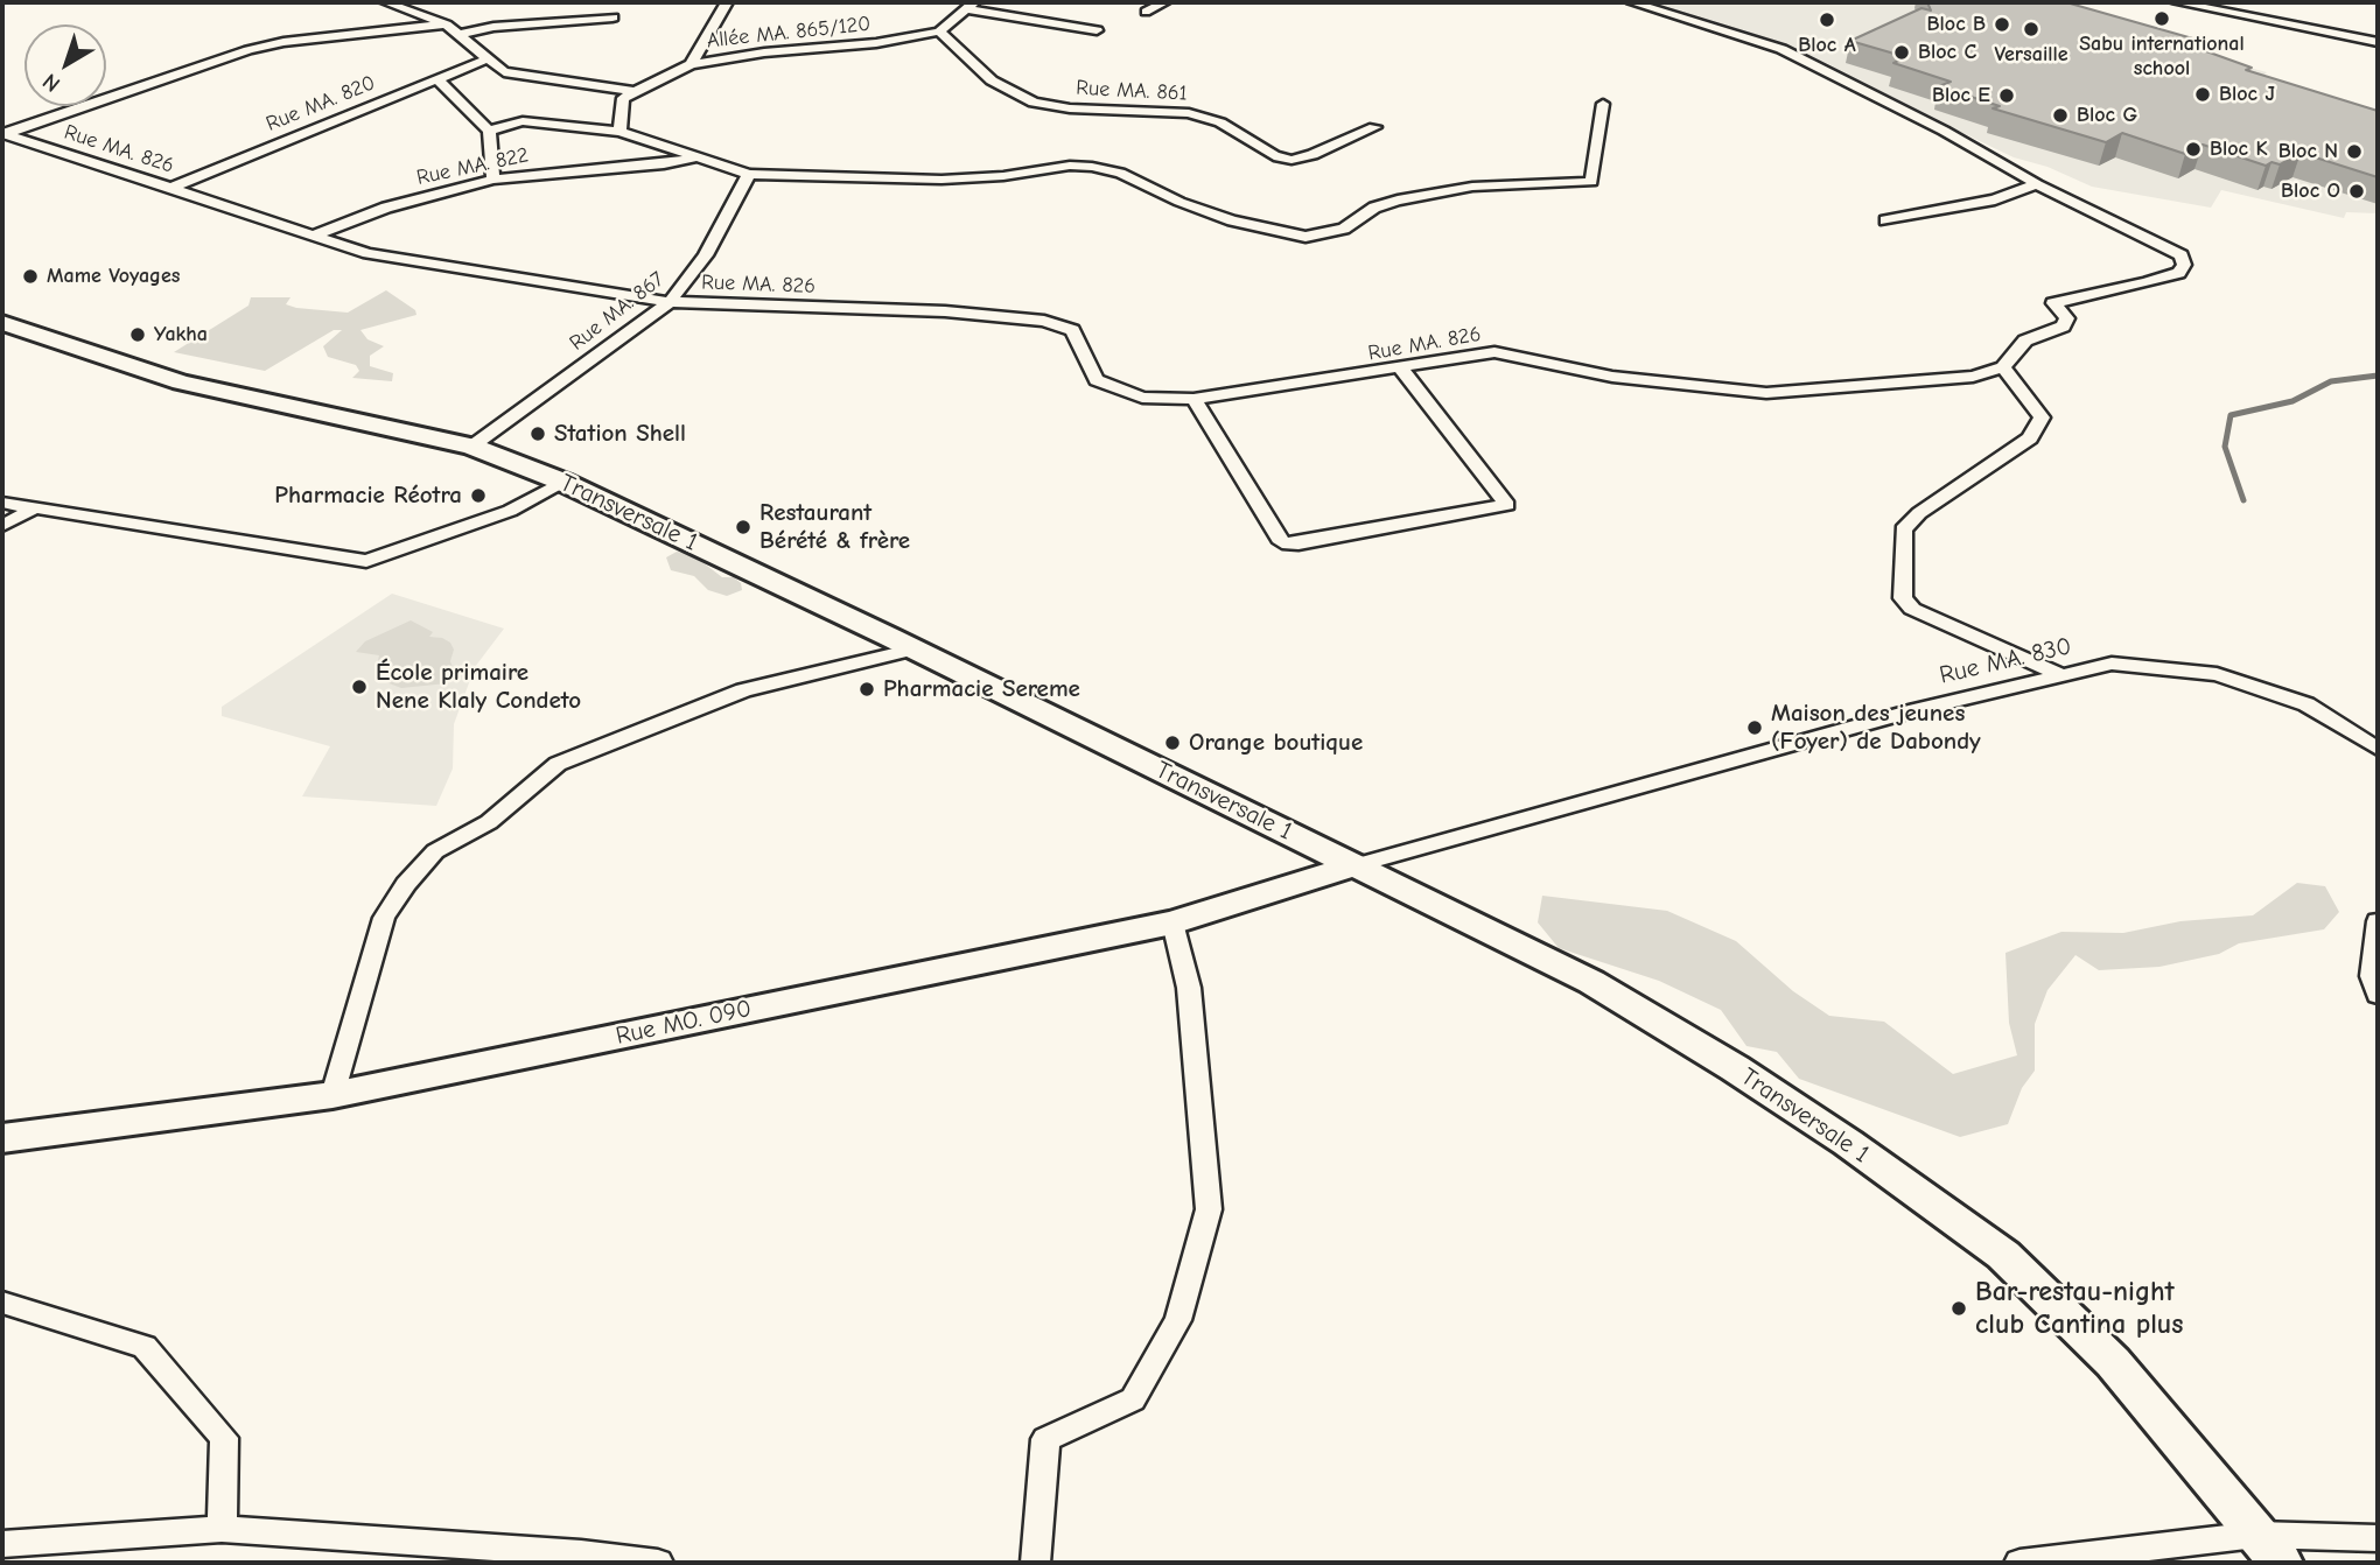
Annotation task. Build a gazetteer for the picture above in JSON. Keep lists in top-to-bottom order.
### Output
{
  "streets": {
    "main road": ["Transversale 1"],
    "street": [
      "Allée MA. 865/120",
      "Rue MA. 861",
      "Rue MA. 820",
      "Rue MA. 826",
      "Rue MA. 822",
      "Rue MA. 867",
      "Rue MA. 830",
      "Rue MO. 090"
    ]
  },
  "crossings": [
    ["Allée MA. 865/120", "Rue MA. 861"],
    ["Rue MA. 820", "Rue MA. 826"],
    ["Rue MA. 826", "Rue MA. 822"],
    ["Rue MA. 826", "Rue MA. 867"],
    ["Rue MA. 867", "Transversale 1"],
    ["Transversale 1", "Rue MA. 830"],
    ["Transversale 1", "Rue MO. 090"],
    ["Rue MA. 830", "Rue MO. 090"]
  ],
  "places": [
    "Sabu international school",
    "Bloc A",
    "Bloc B",
    "Versaille",
    "Bloc C",
    "Bloc J",
    "Bloc E",
    "Bloc G",
    "Bloc K",
    "Bloc N",
    "Bloc O",
    "Mame Voyages",
    "Yakha",
    "Station Shell",
    "Pharmacie Réotra",
    "Restaurant Bérété & frère",
    "École primaire Nene Klaly Condeto",
    "Pharmacie Sereme",
    "Maison des jeunes (Foyer) de Dabondy",
    "Orange boutique",
    "Bar-restau-night club Cantina plus"
  ],
  "north": "bottom left"
}
